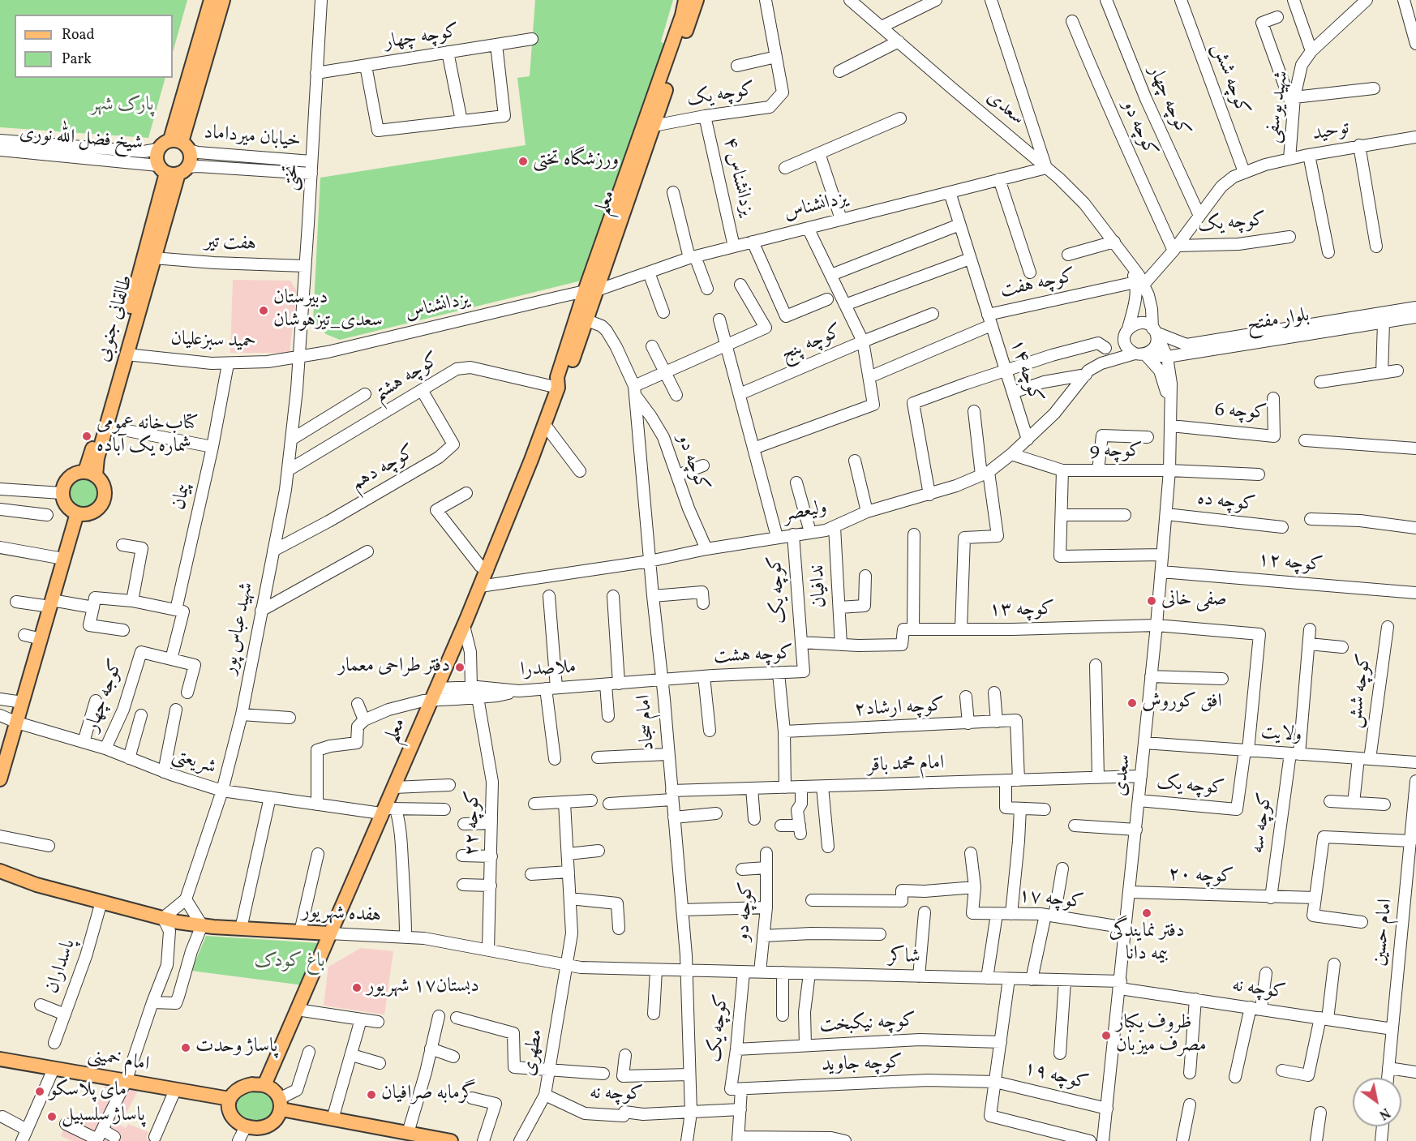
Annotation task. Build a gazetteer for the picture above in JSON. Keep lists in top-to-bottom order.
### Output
{
  "streets": {
    "main road": [
      "معلم",
      "طالقانی جنوبی",
      "هفده شهریور",
      "امام خمینی"
    ],
    "street": [
      "کوچه چهار",
      "کوچه شش",
      "کوچه یک",
      "شهید یوسفی",
      "سعدی",
      "کوچه دو",
      "توحید",
      "خیابان میرداماد",
      "شیخ فضل الله نوری",
      "یزدانشناس ۴",
      "تختی",
      "یزدانشناس",
      "هفت تیر",
      "کوچه هفت",
      "بلوار مفتح",
      "حمید سبزعلیان",
      "کوچه پنج",
      "کوچه ۱۴",
      "کوچه هشتم",
      "کوچه 6",
      "کوچه 9",
      "کوچه دهم",
      "پیمان",
      "کوچه ده",
      "ولیعصر",
      "کوچه ۱۲",
      "ندافیان",
      "کوچه ۱۳",
      "شهید عباس پور",
      "کوچه هشت",
      "ملاصدرا",
      "کوجه چهار",
      "کوچه ارشاد۲",
      "امام سجاد",
      "ولایت",
      "شریعتی",
      "امام محمد باقر",
      "کوچه ۲۲",
      "کوچه سه",
      "کوچه ۲۰",
      "کوچه ۱۷",
      "امام حسین",
      "شاکر",
      "پاسداران",
      "کوچه نه",
      "کوچه نیکبخت",
      "مطهری",
      "کوچه جاوید",
      "کوچه ۱۹"
    ]
  },
  "crossings": [
    ["کوچه چهار", "توحید"],
    ["کوچه چهار", "تختی"],
    ["کوچه شش", "توحید"],
    ["کوچه شش", "ولایت"],
    ["کوچه یک", "سعدی"],
    ["کوچه یک", "کوچه دو"],
    ["کوچه یک", "توحید"],
    ["کوچه یک", "یزدانشناس ۴"],
    ["کوچه یک", "معلم"],
    ["کوچه یک", "ولیعصر"],
    ["کوچه یک", "کوچه هشت"],
    ["کوچه یک", "ولایت"],
    ["کوچه یک", "شاکر"],
    ["کوچه یک", "کوچه نه"],
    ["کوچه یک", "کوچه نیکبخت"],
    ["کوچه یک", "کوچه جاوید"],
    ["شهید یوسفی", "توحید"],
    ["سعدی", "یزدانشناس"],
    ["سعدی", "کوچه هفت"],
    ["سعدی", "بلوار مفتح"],
    ["سعدی", "کوچه 6"],
    ["سعدی", "کوچه 9"],
    ["سعدی", "کوچه ده"],
    ["سعدی", "ولیعصر"],
    ["سعدی", "کوچه ۱۲"],
    ["سعدی", "کوچه ۱۳"],
    ["سعدی", "ولایت"],
    ["سعدی", "امام محمد باقر"],
    ["سعدی", "کوچه ۲۰"],
    ["سعدی", "کوچه ۱۷"],
    ["سعدی", "شاکر"],
    ["سعدی", "کوچه نه"],
    ["سعدی", "کوچه ۱۹"],
    ["کوچه دو", "توحید"],
    ["کوچه دو", "ولیعصر"],
    ["کوچه دو", "امام سجاد"],
    ["کوچه دو", "شاکر"],
    ["خیابان میرداماد", "شیخ فضل الله نوری"],
    ["خیابان میرداماد", "تختی"],
    ["خیابان میرداماد", "طالقانی جنوبی"],
    ["شیخ فضل الله نوری", "طالقانی جنوبی"],
    ["یزدانشناس ۴", "یزدانشناس"],
    ["تختی", "یزدانشناس"],
    ["تختی", "هفت تیر"],
    ["تختی", "حمید سبزعلیان"],
    ["تختی", "شهید عباس پور"],
    ["معلم", "یزدانشناس"],
    ["معلم", "کوچه هشتم"],
    ["معلم", "ولیعصر"],
    ["معلم", "ملاصدرا"],
    ["معلم", "امام سجاد"],
    ["معلم", "شریعتی"],
    ["معلم", "هفده شهریور"],
    ["معلم", "امام خمینی"],
    ["یزدانشناس", "کوچه هفت"],
    ["یزدانشناس", "حمید سبزعلیان"],
    ["یزدانشناس", "کوچه پنج"],
    ["یزدانشناس", "شهید عباس پور"],
    ["هفت تیر", "طالقانی جنوبی"],
    ["کوچه هفت", "کوچه ۱۴"],
    ["طالقانی جنوبی", "حمید سبزعلیان"],
    ["بلوار مفتح", "ولیعصر"],
    ["حمید سبزعلیان", "پیمان"],
    ["حمید سبزعلیان", "شهید عباس پور"],
    ["کوچه ۱۴", "ولیعصر"],
    ["کوچه هشتم", "کوچه دهم"],
    ["کوچه هشتم", "شهید عباس پور"],
    ["کوچه دهم", "شهید عباس پور"],
    ["پیمان", "کوجه چهار"],
    ["ولیعصر", "ندافیان"],
    ["ولیعصر", "امام سجاد"],
    ["ندافیان", "کوچه هشت"],
    ["کوچه ۱۳", "کوچه هشت"],
    ["شهید عباس پور", "شریعتی"],
    ["کوچه هشت", "ملاصدرا"],
    ["کوچه هشت", "امام سجاد"],
    ["ملاصدرا", "امام سجاد"],
    ["کوجه چهار", "شریعتی"],
    ["کوچه ارشاد۲", "امام محمد باقر"],
    ["امام سجاد", "امام محمد باقر"],
    ["امام سجاد", "هفده شهریور"],
    ["امام سجاد", "شاکر"],
    ["امام سجاد", "کوچه نه"],
    ["ولایت", "کوچه سه"],
    ["کوچه ۲۲", "هفده شهریور"],
    ["کوچه سه", "کوچه ۲۰"],
    ["هفده شهریور", "شاکر"],
    ["هفده شهریور", "پاسداران"],
    ["هفده شهریور", "مطهری"],
    ["امام حسین", "کوچه نه"],
    ["شاکر", "کوچه نه"],
    ["کوچه نه", "مطهری"],
    ["کوچه جاوید", "کوچه ۱۹"]
  ],
  "parks": ["پارک شهر", "باغ کودک"],
  "places": [
    "ورزشگاه تختی",
    "دبیرستان سعدی_تیزهوشان",
    "کتاب‌خانه عمومی شماره یک آباده",
    "صفی خانی",
    "دفتر طراحی معمار",
    "افق کوروش",
    "دفتر نمایندگی بیمه دانا",
    "دبستان۱۷ شهریور",
    "ظروف یکبار مصرف میزبان",
    "پاساژ وحدت",
    "مای پلاسکو",
    "گرمابه صرافیان",
    "پاساژ سلسبیل"
  ],
  "legend": ["Road", "Park"],
  "north": "bottom right"
}
